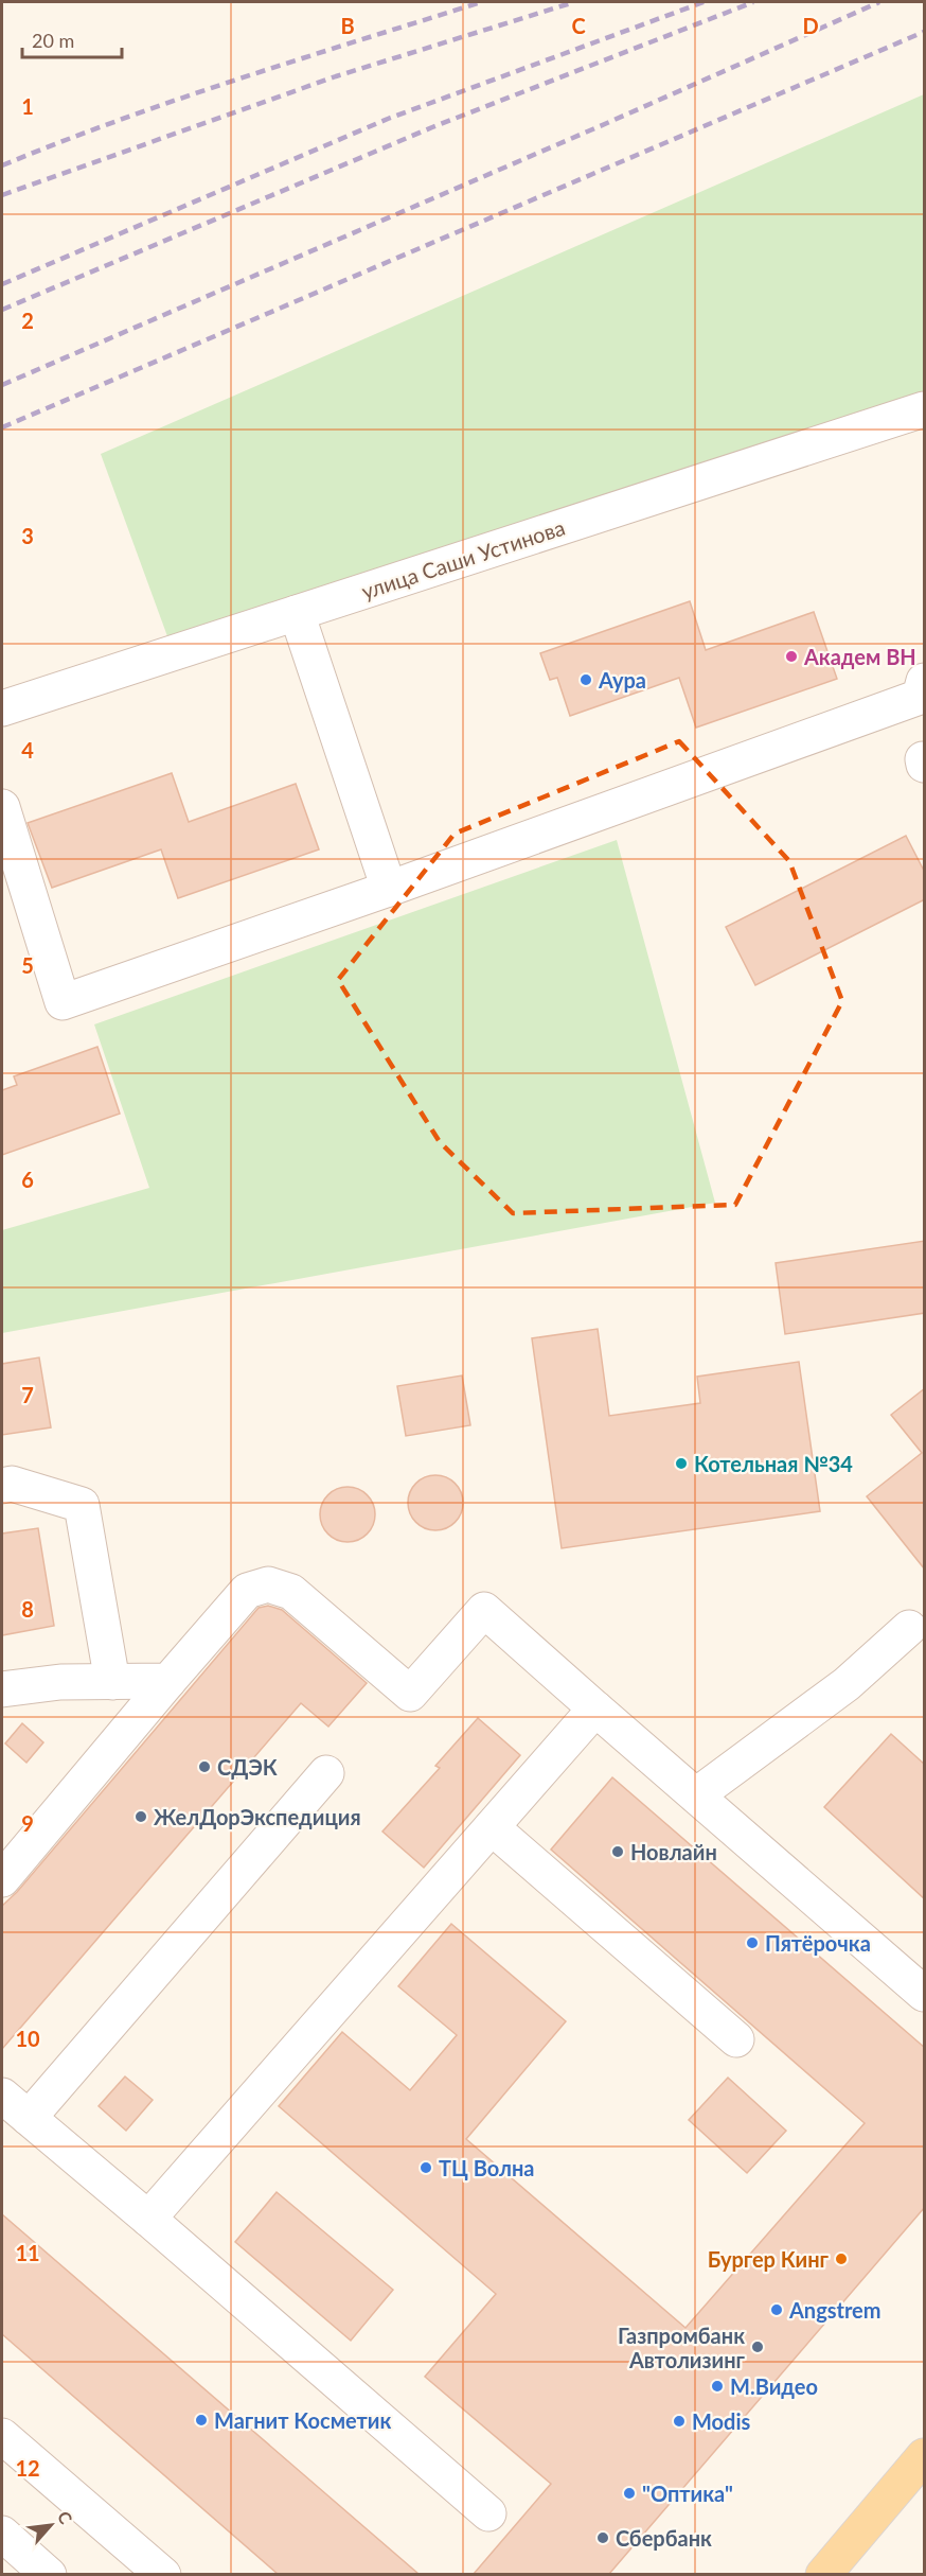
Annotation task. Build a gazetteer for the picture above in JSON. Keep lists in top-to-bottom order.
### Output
{
  "streets": {
    "street": ["улица Саши Устинова"]
  },
  "places": [
    "Академ ВН",
    "Аура",
    "Котельная №34",
    "СДЭК",
    "ЖелДорЭкспедиция",
    "Новлайн",
    "Пятёрочка",
    "ТЦ Волна",
    "Бургер Кинг",
    "Angstrem",
    "Газпромбанк Автолизинг",
    "М.Видео",
    "Магнит Косметик",
    "Modis",
    "\"Оптика\"",
    "Сбербанк"
  ],
  "scale_bar": "20 m",
  "north": "top right",
  "grid": {
    "columns": ["B", "C", "D"],
    "rows": [
      "1",
      "2",
      "3",
      "4",
      "5",
      "6",
      "7",
      "8",
      "9",
      "10",
      "11",
      "12"
    ]
  }
}
